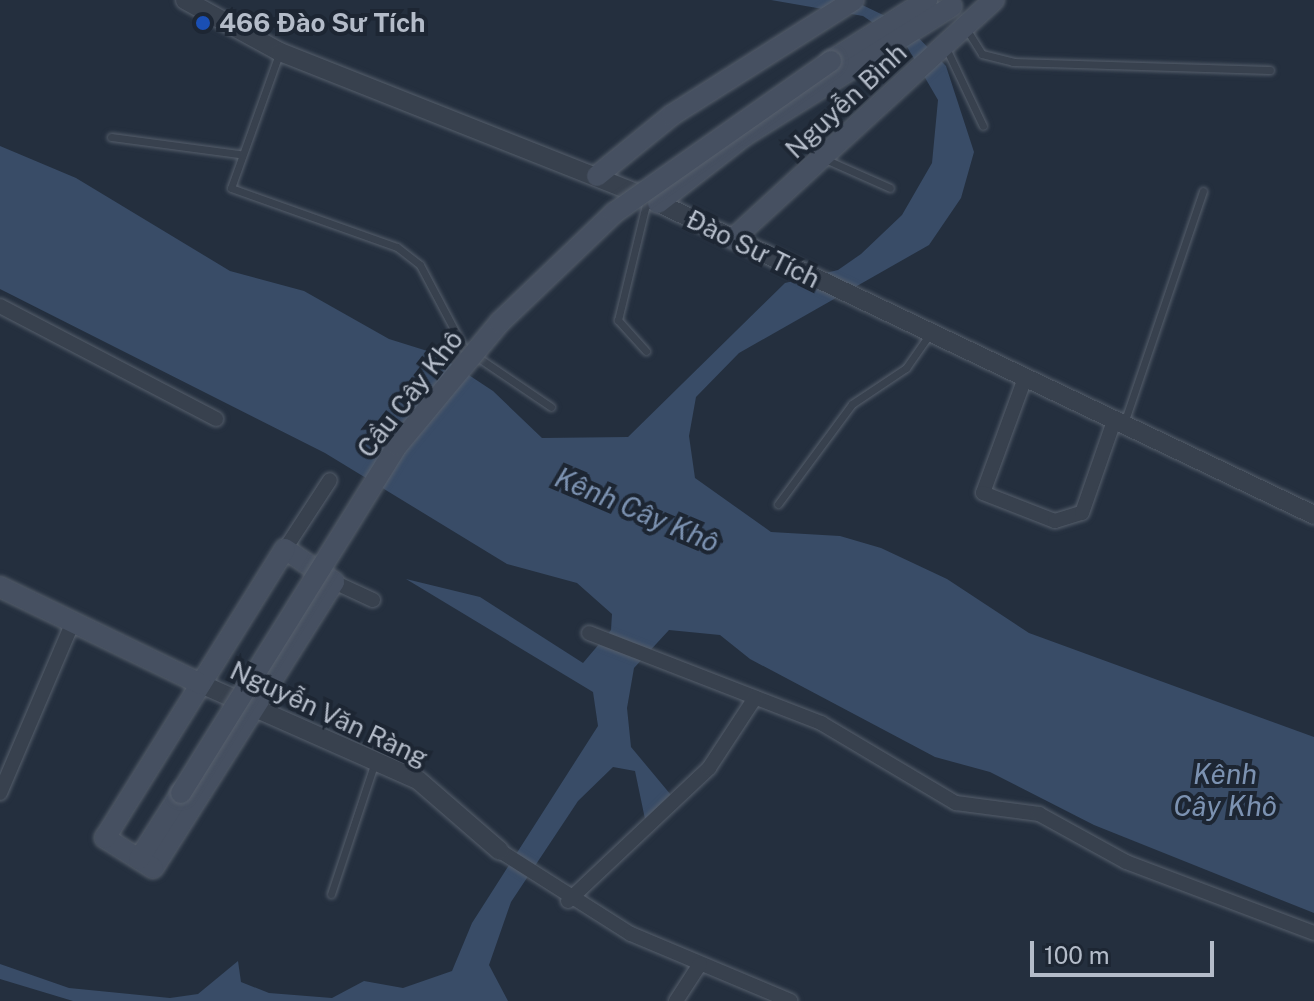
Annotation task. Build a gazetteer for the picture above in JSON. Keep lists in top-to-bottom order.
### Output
{
  "streets": {
    "main road": ["Nguyễn Bình", "Cầu Cây Khô", "Nguyễn Văn Ràng"],
    "street": ["Đào Sư Tích"]
  },
  "crossings": [
    ["Nguyễn Bình", "Đào Sư Tích"]
  ],
  "water": ["Kênh Cây Khô"],
  "places": ["466 Đào Sư Tích"],
  "scale_bar": "100 m"
}
